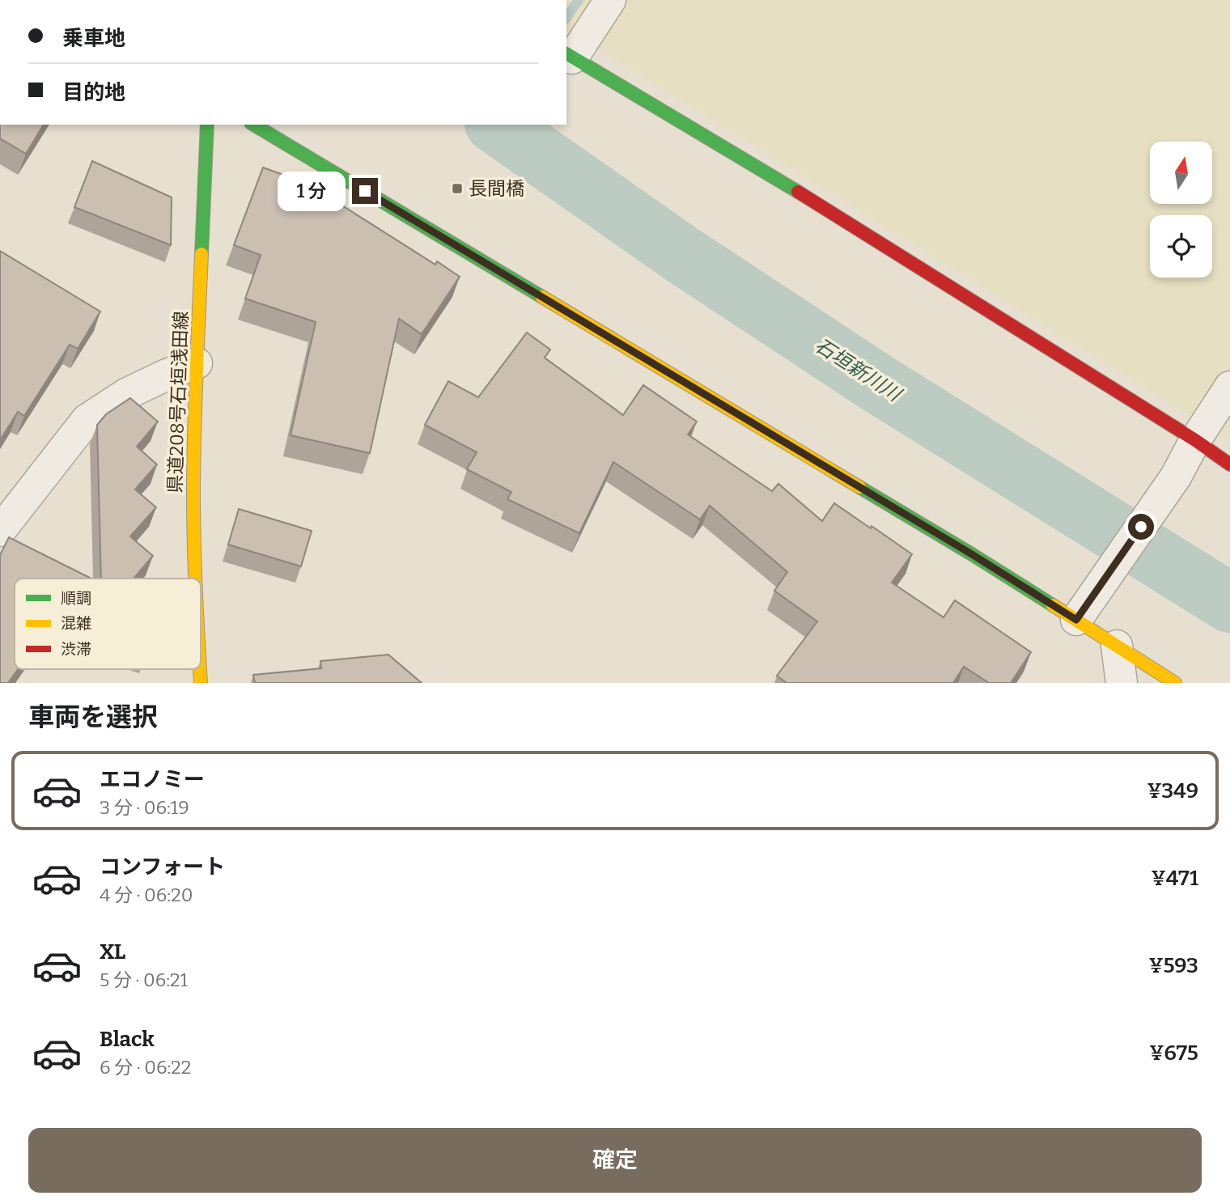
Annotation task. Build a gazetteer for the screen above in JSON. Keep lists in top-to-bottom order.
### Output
{
  "streets": {
    "street": ["県道208号石垣浅田線"]
  },
  "water": ["石垣新川川"],
  "places": {
    "transit": ["長間橋"]
  },
  "legend": ["順調", "混雑", "渋滞"],
  "north": "top",
  "page": {
    "banner": ["乗車地", "目的地"],
    "bubble": "1 分",
    "heading": "車両を選択",
    "list": [
      {
        "name": "エコノミー",
        "note": "3 分 · 06:19",
        "value": "¥349"
      },
      {
        "name": "コンフォート",
        "note": "4 分 · 06:20",
        "value": "¥471"
      },
      {
        "name": "XL",
        "note": "5 分 · 06:21",
        "value": "¥593"
      },
      {
        "name": "Black",
        "note": "6 分 · 06:22",
        "value": "¥675"
      }
    ],
    "buttons": "確定"
  }
}
